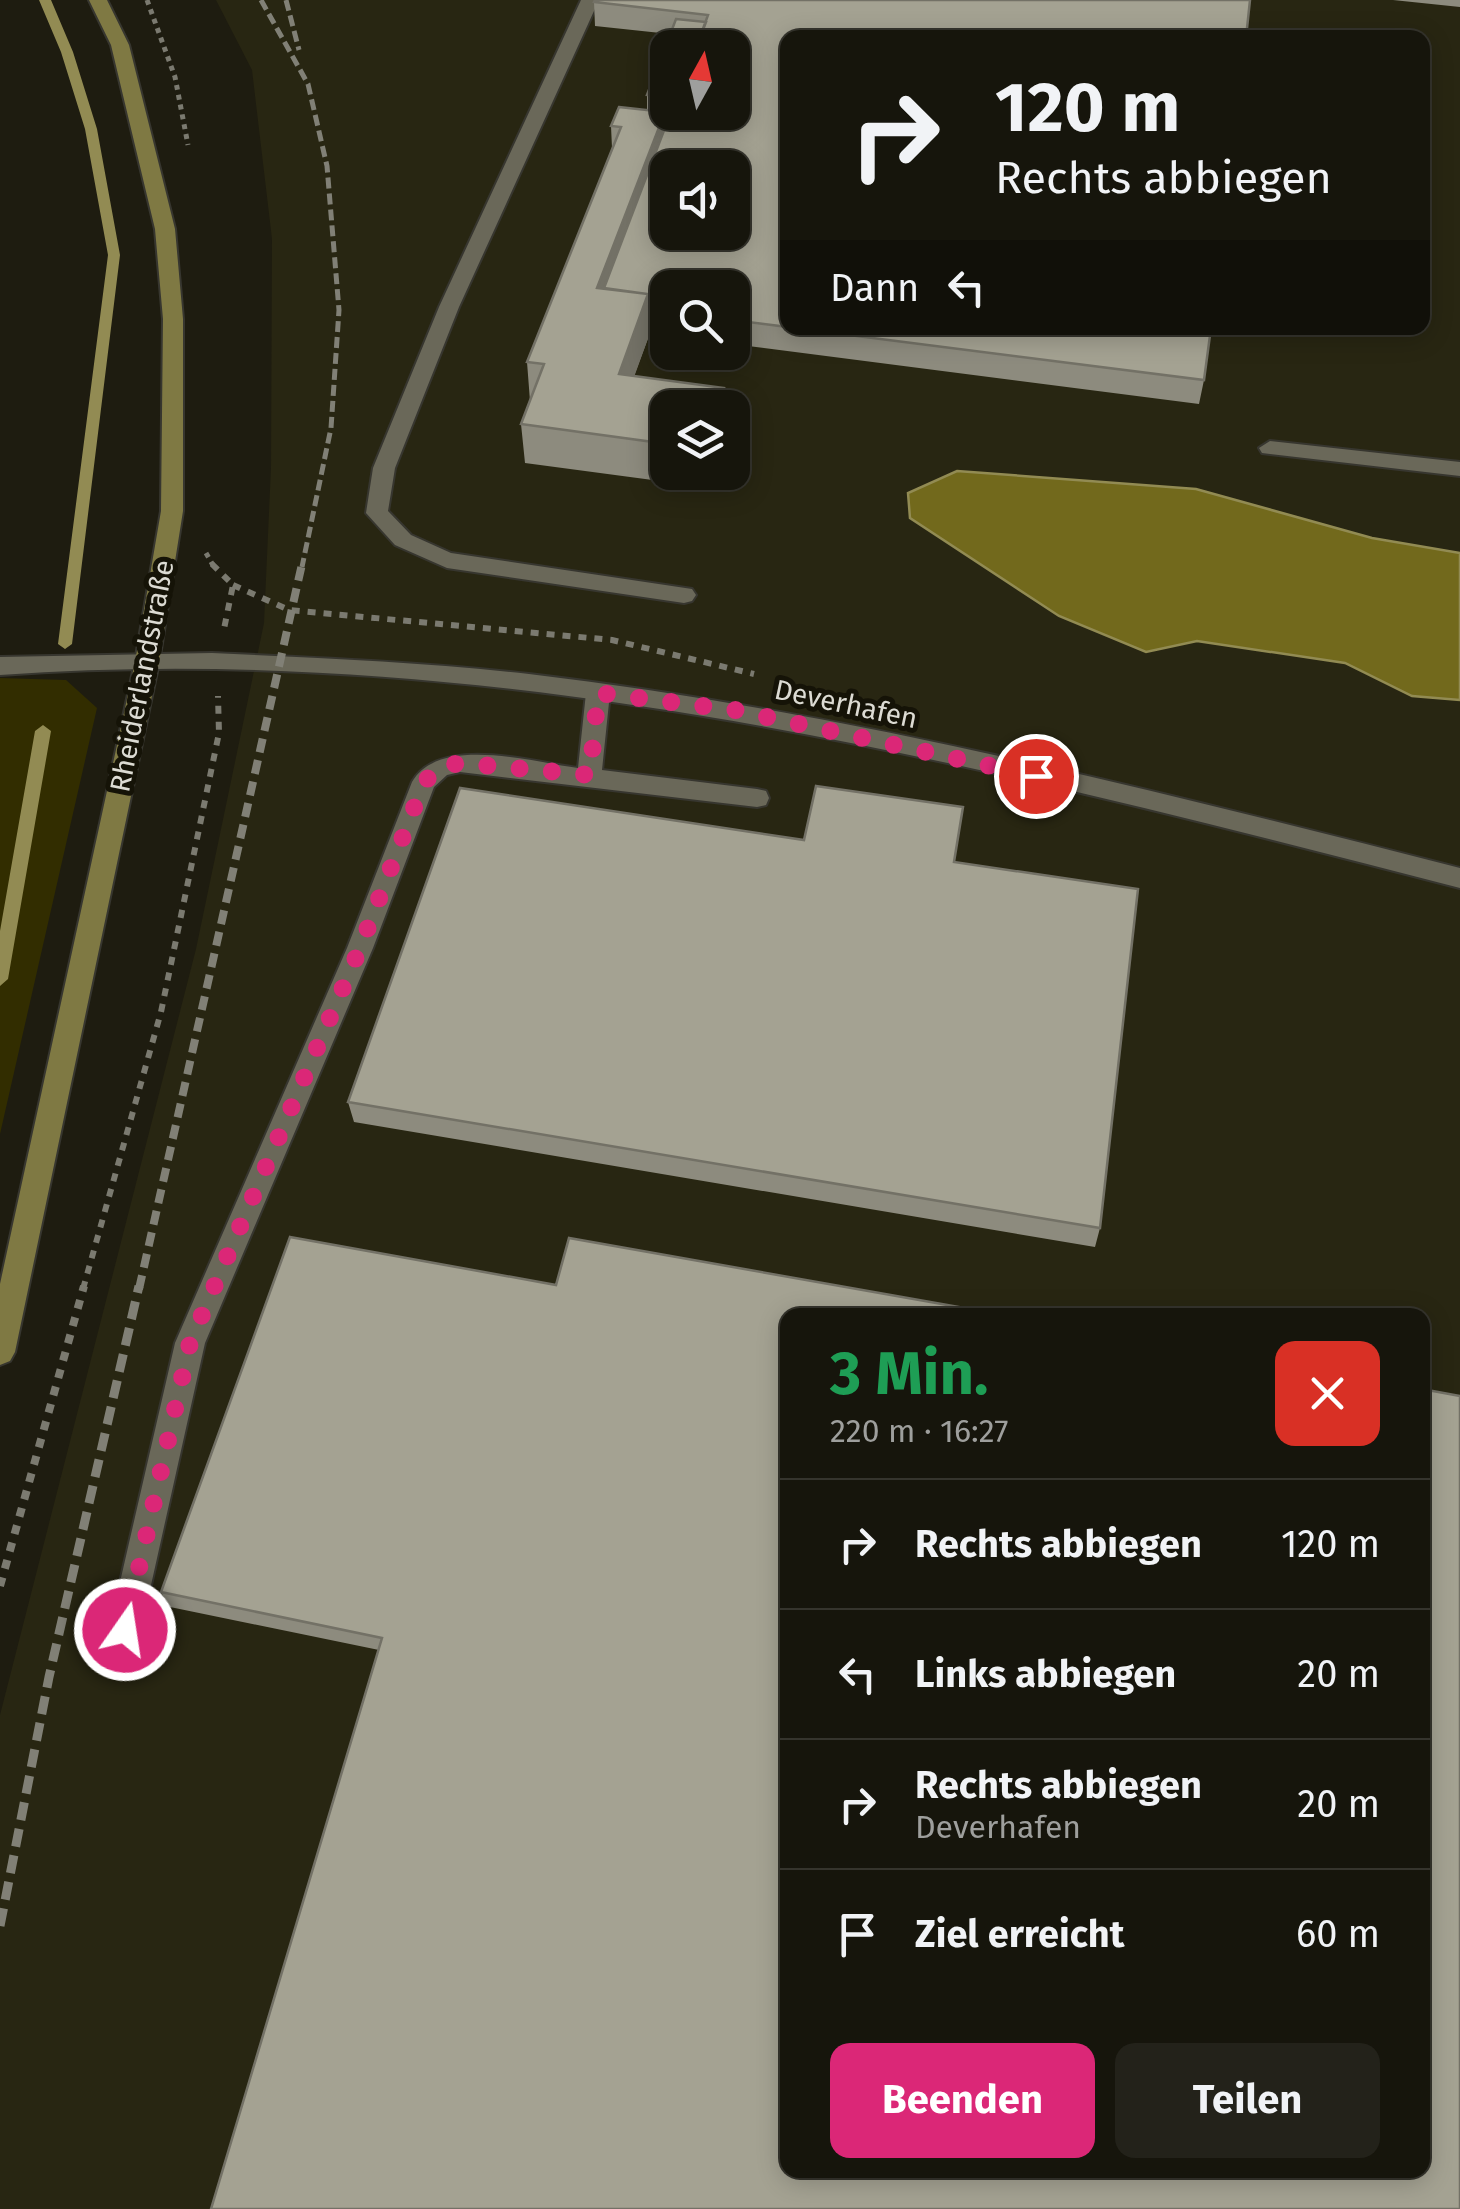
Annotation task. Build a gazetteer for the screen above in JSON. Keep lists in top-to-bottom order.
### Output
{
  "streets": {
    "main road": ["Rheiderlandstraße"],
    "street": ["Deverhafen"]
  },
  "crossings": [
    ["Rheiderlandstraße", "Deverhafen"]
  ],
  "north": "top",
  "page": {
    "turn": ["120 m", "Rechts abbiegen"],
    "then": "Dann",
    "heading": ["3 Min.", "220 m · 16:27"],
    "list": [
      {
        "name": "Rechts abbiegen",
        "value": "120 m"
      },
      {
        "name": "Links abbiegen",
        "value": "20 m"
      },
      {
        "name": "Rechts abbiegen",
        "note": "Deverhafen",
        "value": "20 m"
      },
      {
        "name": "Ziel erreicht",
        "value": "60 m"
      }
    ],
    "buttons": ["Beenden", "Teilen"]
  }
}
